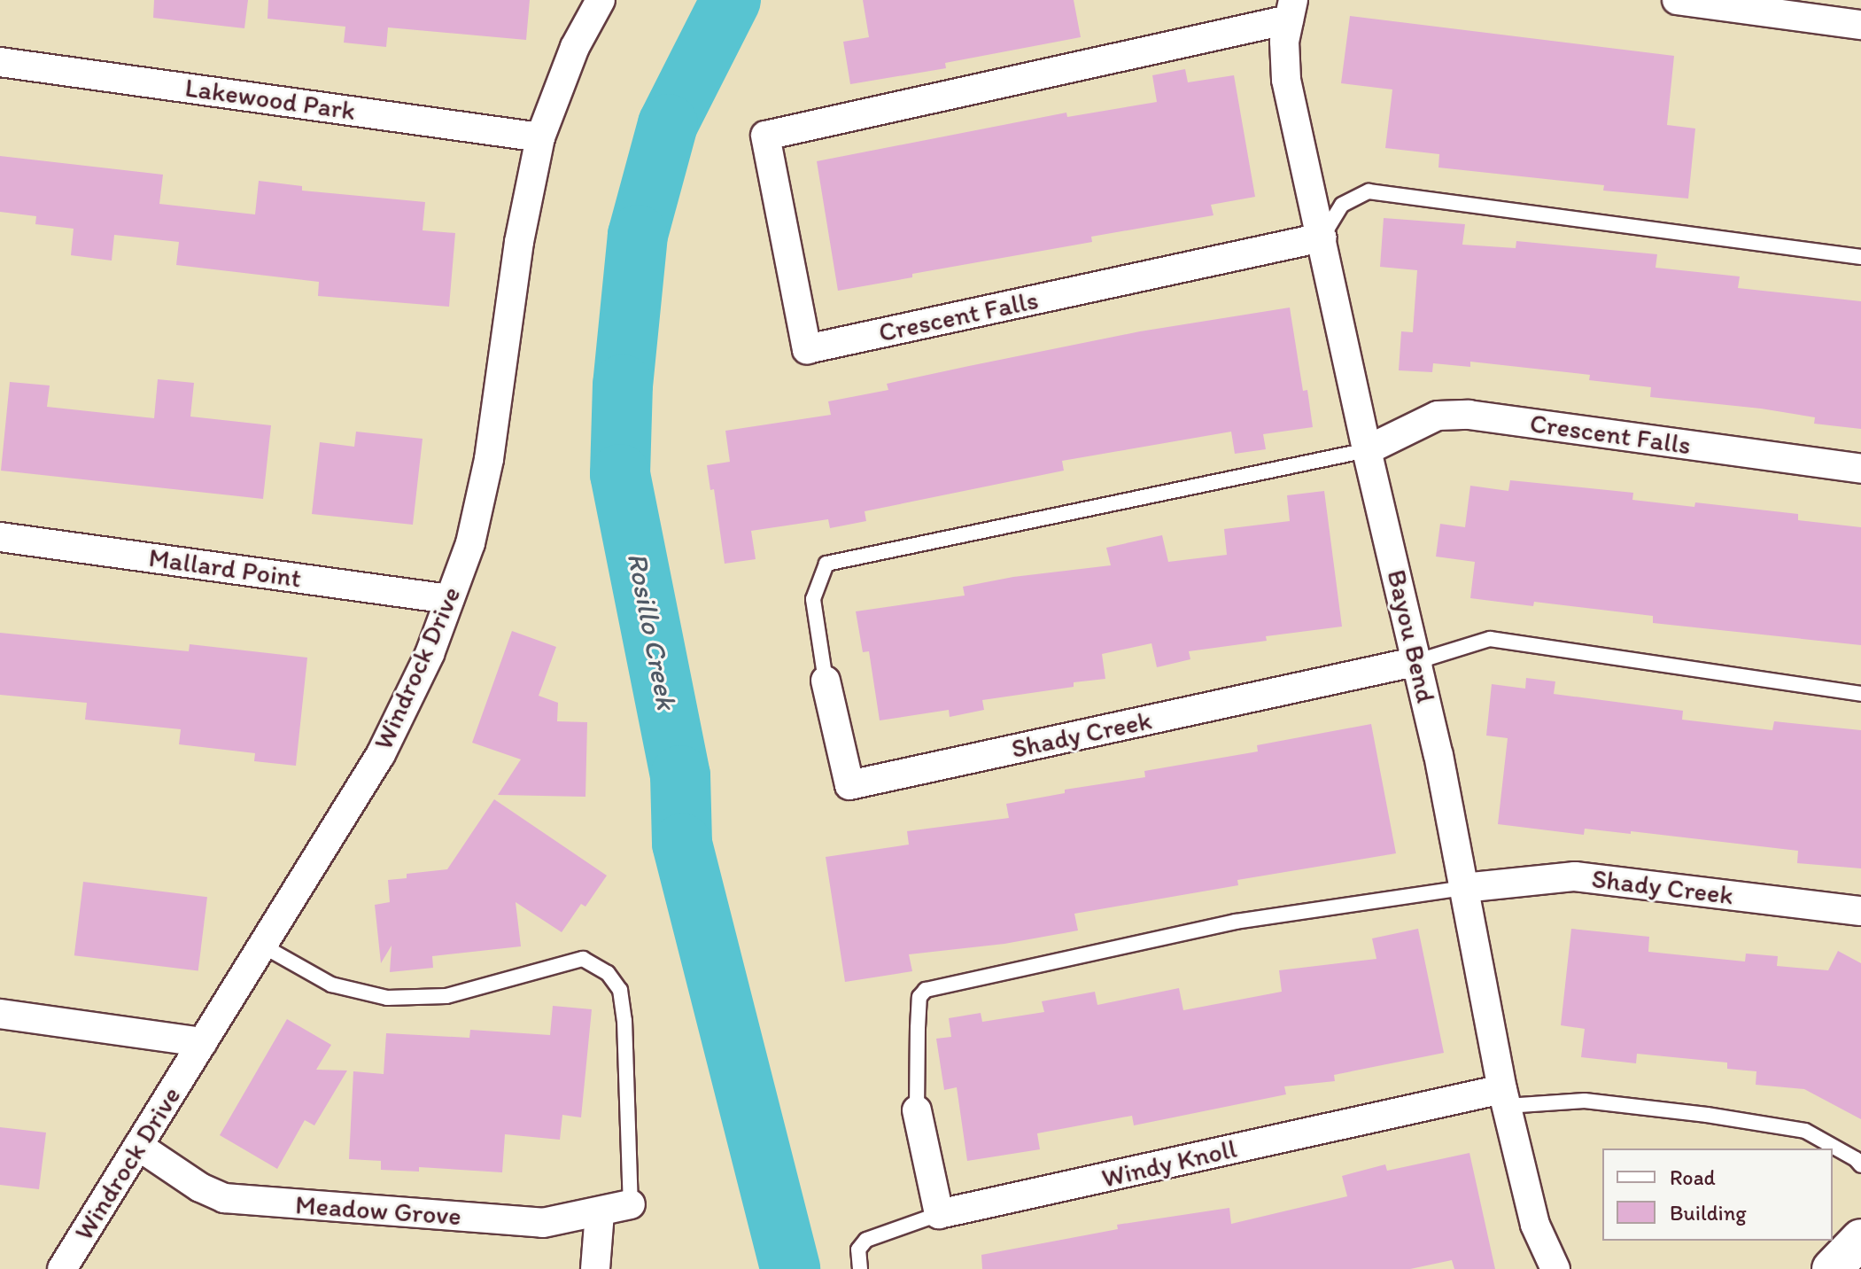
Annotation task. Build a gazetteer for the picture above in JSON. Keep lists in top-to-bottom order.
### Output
{
  "streets": {
    "street": [
      "Lakewood Park",
      "Crescent Falls",
      "Mallard Point",
      "Bayou Bend",
      "Windrock Drive",
      "Shady Creek",
      "Windy Knoll",
      "Meadow Grove"
    ]
  },
  "crossings": [
    ["Lakewood Park", "Windrock Drive"],
    ["Crescent Falls", "Bayou Bend"],
    ["Mallard Point", "Windrock Drive"],
    ["Bayou Bend", "Shady Creek"],
    ["Bayou Bend", "Windy Knoll"],
    ["Windrock Drive", "Meadow Grove"]
  ],
  "water": ["Rosillo Creek"],
  "legend": ["Road", "Building"]
}
